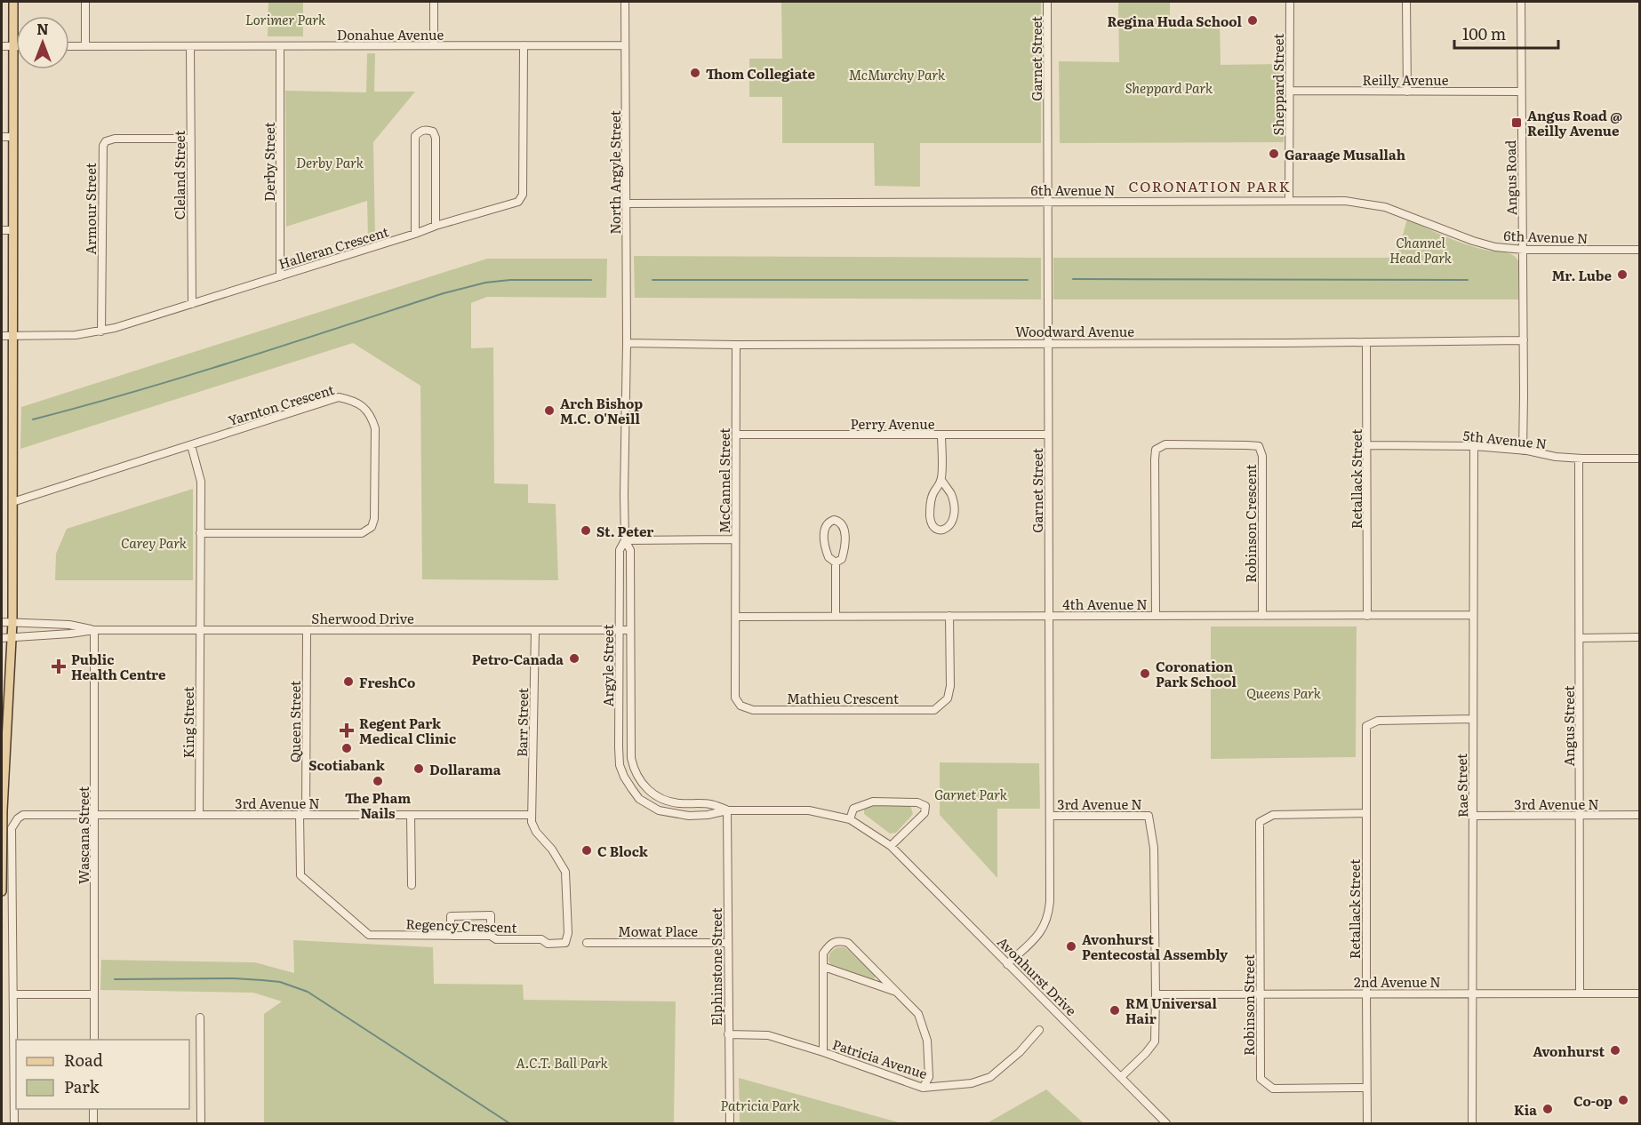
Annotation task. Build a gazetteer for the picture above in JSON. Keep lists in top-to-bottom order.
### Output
{
  "streets": {
    "street": [
      "Donahue Avenue",
      "Garnet Street",
      "Reilly Avenue",
      "Sheppard Street",
      "Derby Street",
      "North Argyle Street",
      "Cleland Street",
      "Angus Road",
      "6th Avenue N",
      "Armour Street",
      "Halleran Crescent",
      "Woodward Avenue",
      "Yarnton Crescent",
      "Perry Avenue",
      "5th Avenue N",
      "Retallack Street",
      "McCannel Street",
      "Robinson Crescent",
      "4th Avenue N",
      "Sherwood Drive",
      "Argyle Street",
      "Mathieu Crescent",
      "Queen Street",
      "King Street",
      "Barr Street",
      "Angus Street",
      "Rae Street",
      "3rd Avenue N",
      "Wascana Street",
      "Regency Crescent",
      "Mowat Place",
      "Elphinstone Street",
      "Avonhurst Drive",
      "2nd Avenue N",
      "Robinson Street",
      "Patricia Avenue"
    ]
  },
  "crossings": [
    ["Donahue Avenue", "Derby Street"],
    ["Donahue Avenue", "North Argyle Street"],
    ["Donahue Avenue", "Cleland Street"],
    ["Donahue Avenue", "Halleran Crescent"],
    ["Garnet Street", "6th Avenue N"],
    ["Garnet Street", "Woodward Avenue"],
    ["Garnet Street", "Perry Avenue"],
    ["Garnet Street", "4th Avenue N"],
    ["Garnet Street", "3rd Avenue N"],
    ["Garnet Street", "Avonhurst Drive"],
    ["Reilly Avenue", "Sheppard Street"],
    ["Reilly Avenue", "Angus Road"],
    ["Sheppard Street", "6th Avenue N"],
    ["Derby Street", "Halleran Crescent"],
    ["North Argyle Street", "6th Avenue N"],
    ["North Argyle Street", "Woodward Avenue"],
    ["North Argyle Street", "Argyle Street"],
    ["Cleland Street", "Armour Street"],
    ["Cleland Street", "Halleran Crescent"],
    ["Angus Road", "6th Avenue N"],
    ["Angus Road", "Woodward Avenue"],
    ["Angus Road", "5th Avenue N"],
    ["Armour Street", "Halleran Crescent"],
    ["Woodward Avenue", "Retallack Street"],
    ["Woodward Avenue", "McCannel Street"],
    ["Woodward Avenue", "Argyle Street"],
    ["Yarnton Crescent", "King Street"],
    ["Perry Avenue", "McCannel Street"],
    ["5th Avenue N", "Retallack Street"],
    ["5th Avenue N", "Angus Street"],
    ["5th Avenue N", "Rae Street"],
    ["Retallack Street", "4th Avenue N"],
    ["Retallack Street", "Rae Street"],
    ["Retallack Street", "2nd Avenue N"],
    ["Retallack Street", "Robinson Street"],
    ["McCannel Street", "4th Avenue N"],
    ["McCannel Street", "Mathieu Crescent"],
    ["Robinson Crescent", "4th Avenue N"],
    ["4th Avenue N", "Mathieu Crescent"],
    ["4th Avenue N", "Rae Street"],
    ["Sherwood Drive", "Argyle Street"],
    ["Sherwood Drive", "Queen Street"],
    ["Sherwood Drive", "King Street"],
    ["Sherwood Drive", "Barr Street"],
    ["Sherwood Drive", "Wascana Street"],
    ["Argyle Street", "Avonhurst Drive"],
    ["Queen Street", "3rd Avenue N"],
    ["Queen Street", "Regency Crescent"],
    ["King Street", "3rd Avenue N"],
    ["Barr Street", "3rd Avenue N"],
    ["Barr Street", "Regency Crescent"],
    ["Angus Street", "3rd Avenue N"],
    ["Angus Street", "2nd Avenue N"],
    ["Rae Street", "3rd Avenue N"],
    ["Rae Street", "2nd Avenue N"],
    ["3rd Avenue N", "Wascana Street"],
    ["3rd Avenue N", "Regency Crescent"],
    ["3rd Avenue N", "2nd Avenue N"],
    ["Mowat Place", "Elphinstone Street"],
    ["Elphinstone Street", "Avonhurst Drive"],
    ["Elphinstone Street", "Patricia Avenue"],
    ["2nd Avenue N", "Robinson Street"]
  ],
  "districts": ["CORONATION PARK"],
  "parks": [
    "Lorimer Park",
    "McMurchy Park",
    "Sheppard Park",
    "Derby Park",
    "Channel Head Park",
    "Carey Park",
    "Queens Park",
    "Garnet Park",
    "A.C.T. Ball Park",
    "Patricia Park"
  ],
  "places": {
    "other": [
      "Regina Huda School",
      "Thom Collegiate",
      "Garaage Musallah",
      "Mr. Lube",
      "Arch Bishop M.C. O'Neill",
      "St. Peter",
      "Petro-Canada",
      "Coronation Park School",
      "FreshCo",
      "Scotiabank",
      "Dollarama",
      "The Pham Nails",
      "C Block",
      "Avonhurst Pentecostal Assembly",
      "RM Universal Hair",
      "Avonhurst",
      "Co-op",
      "Kia"
    ],
    "transit": ["Angus Road @ Reilly Avenue"],
    "health": ["Public Health Centre", "Regent Park Medical Clinic"]
  },
  "legend": ["Road", "Park"],
  "scale_bar": "100 m",
  "north": "top"
}
